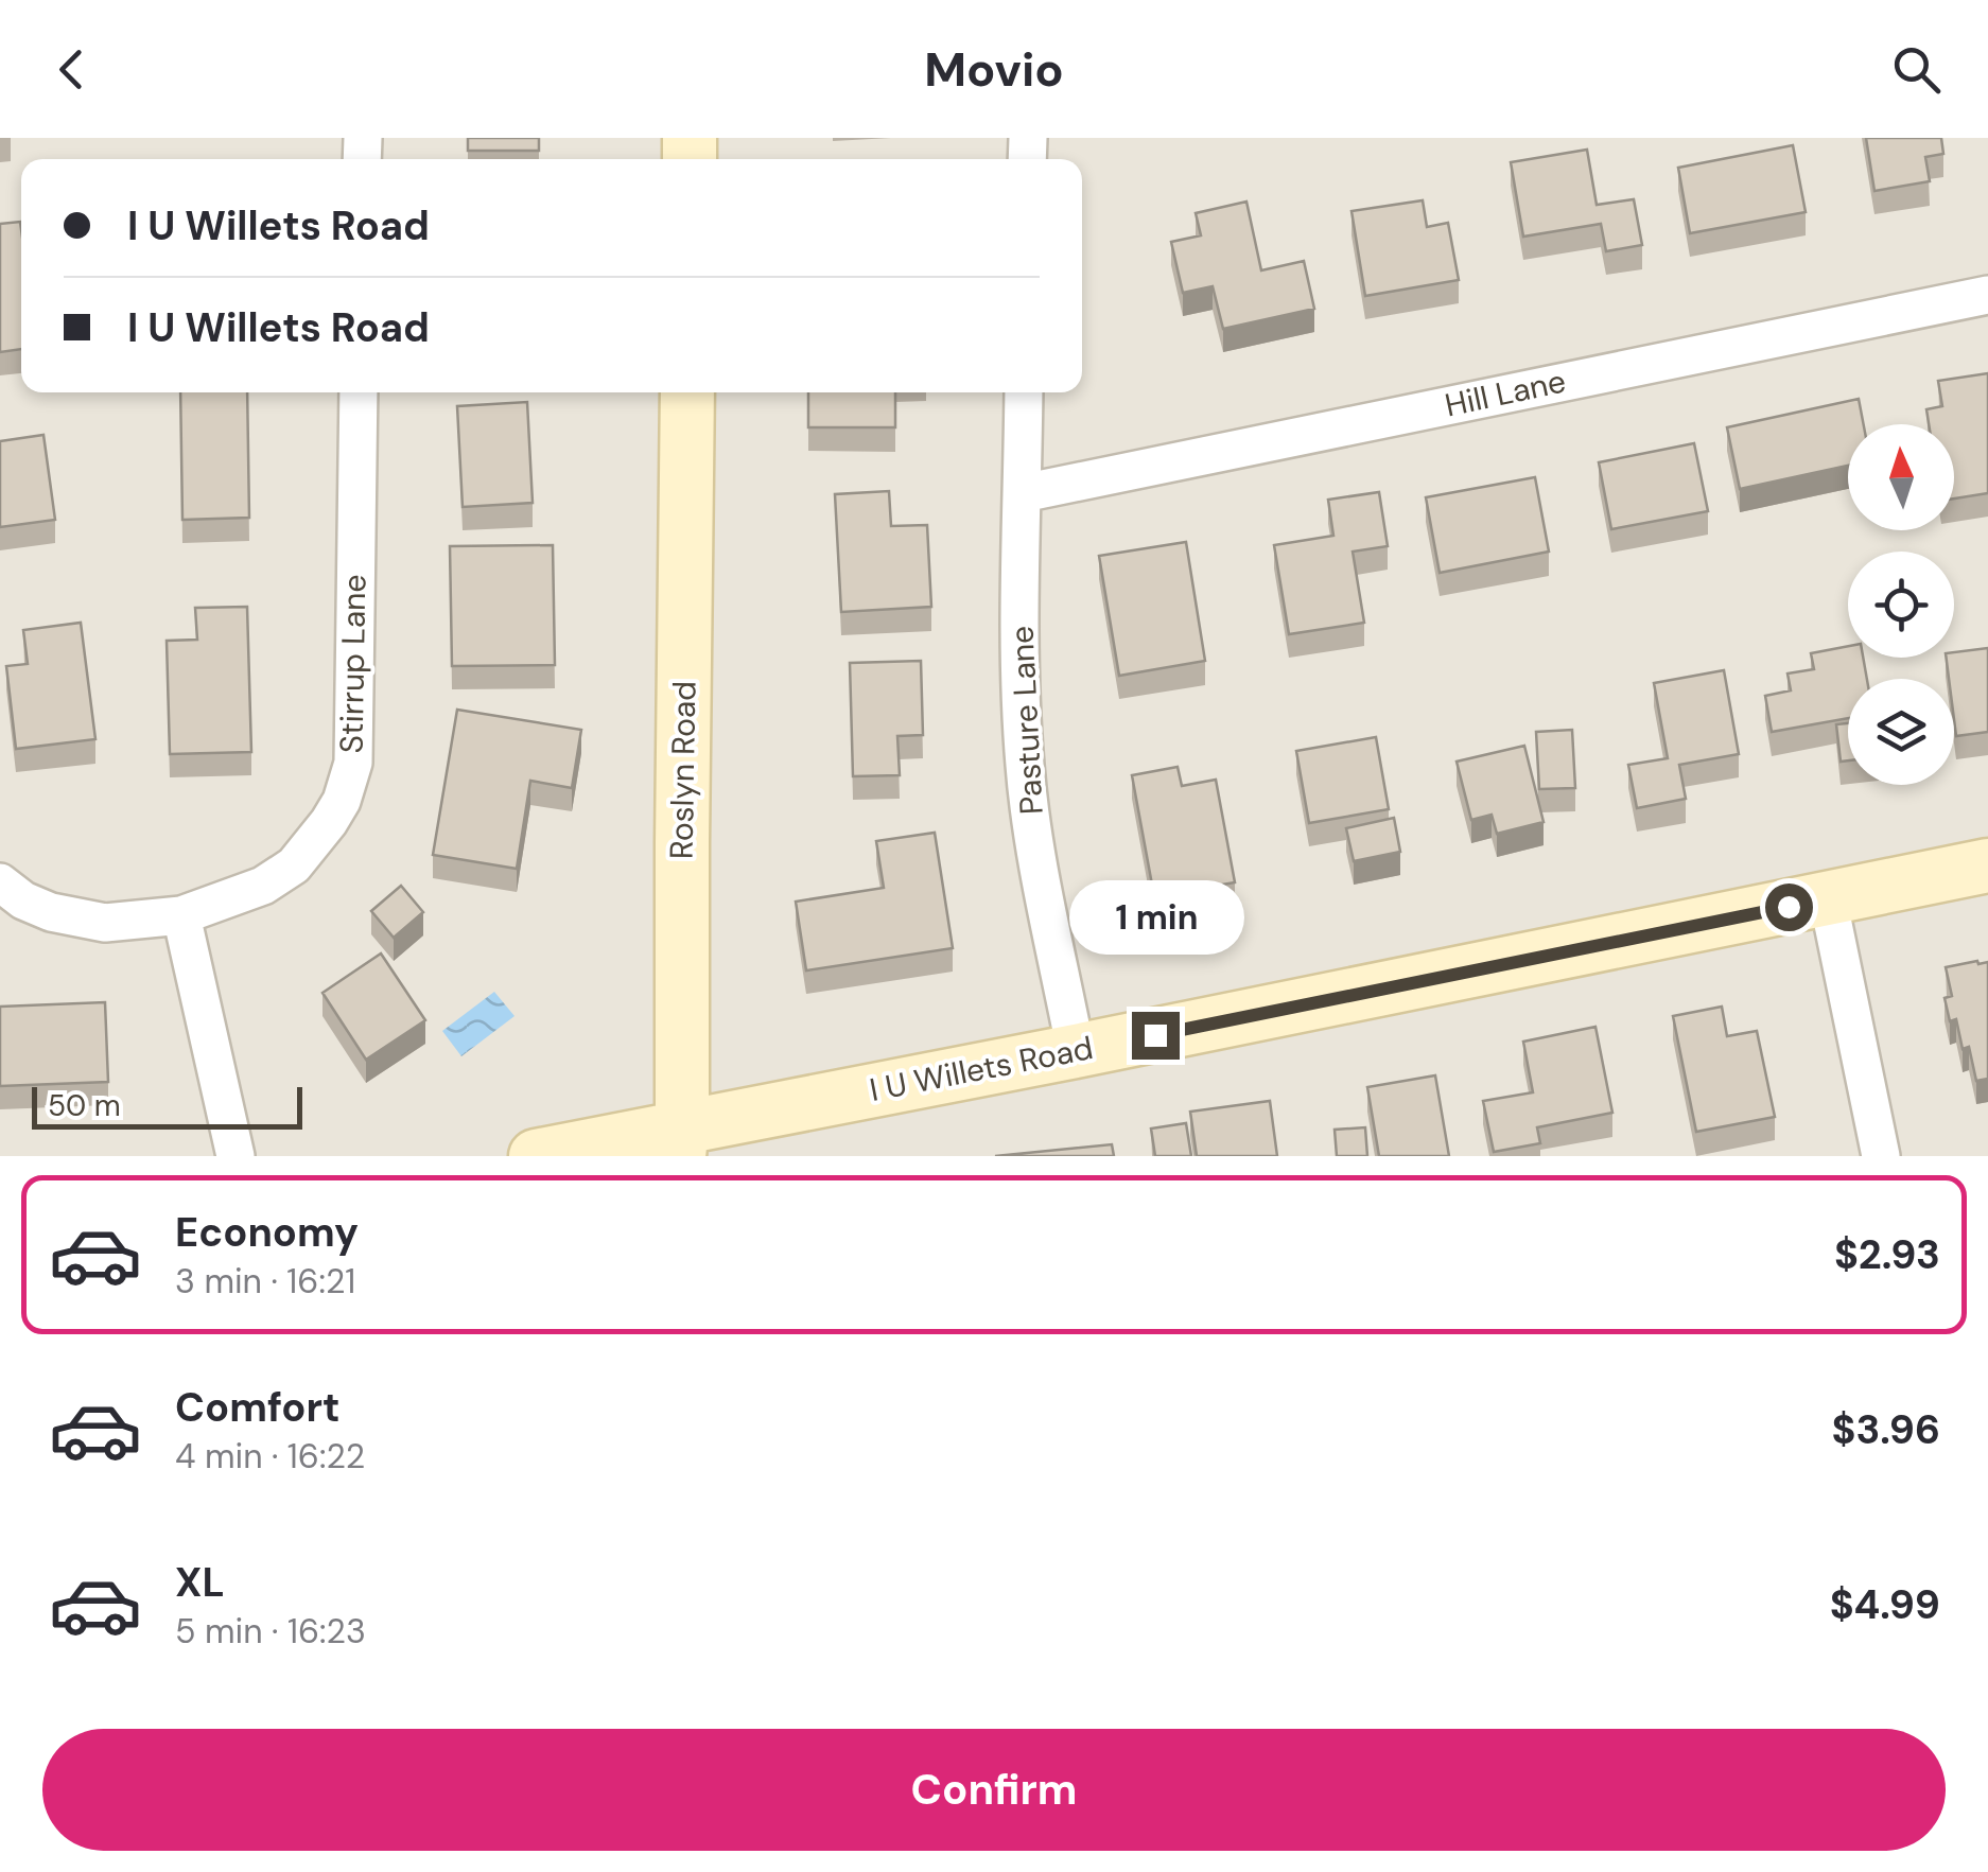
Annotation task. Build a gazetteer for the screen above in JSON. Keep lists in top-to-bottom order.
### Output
{
  "streets": {
    "main road": ["Roslyn Road", "I U Willets Road"],
    "street": ["Hill Lane", "Stirrup Lane", "Pasture Lane"]
  },
  "crossings": [
    ["Hill Lane", "Pasture Lane"],
    ["Pasture Lane", "I U Willets Road"],
    ["Roslyn Road", "I U Willets Road"]
  ],
  "scale_bar": "50 m",
  "north": "top",
  "page": {
    "header": "Movio",
    "banner": ["I U Willets Road", "I U Willets Road"],
    "bubble": "1 min",
    "scale": "50 m",
    "list": [
      {
        "name": "Economy",
        "note": "3 min · 16:21",
        "value": "$2.93"
      },
      {
        "name": "Comfort",
        "note": "4 min · 16:22",
        "value": "$3.96"
      },
      {
        "name": "XL",
        "note": "5 min · 16:23",
        "value": "$4.99"
      }
    ],
    "buttons": "Confirm"
  }
}
